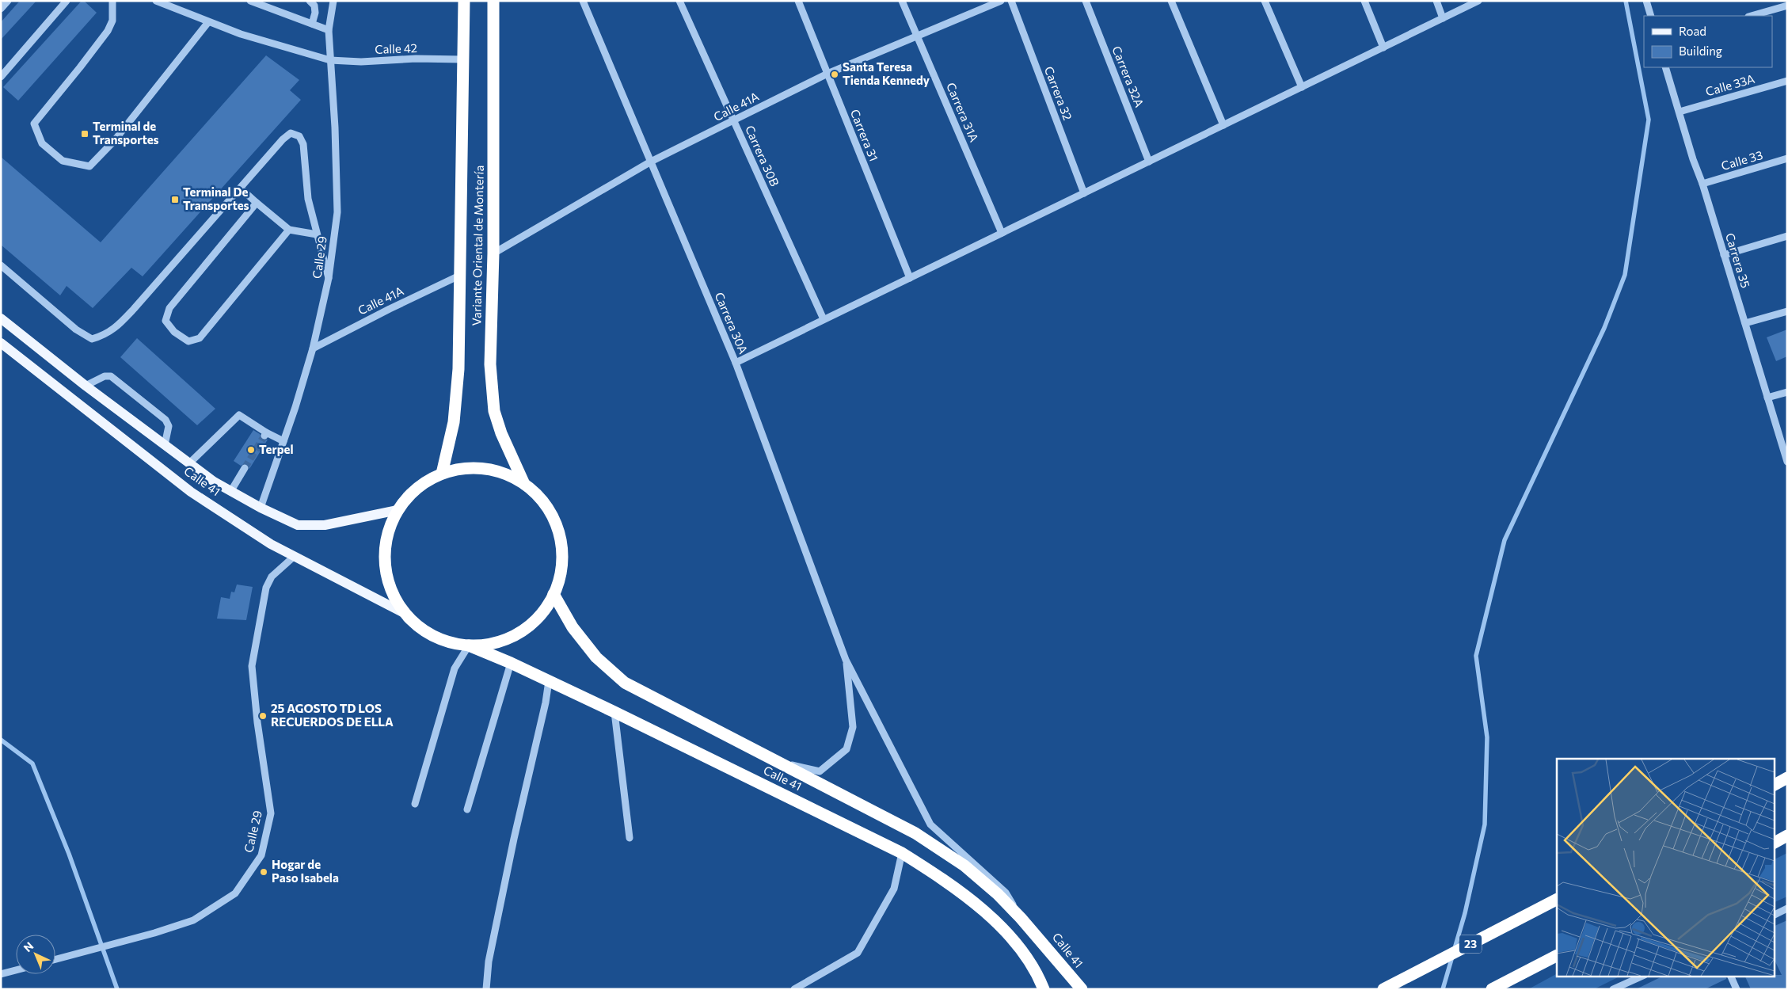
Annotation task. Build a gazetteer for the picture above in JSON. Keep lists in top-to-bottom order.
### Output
{
  "streets": {
    "highway": ["Variante Oriental de Montería", "Calle 41", "23"],
    "street": [
      "Calle 42",
      "Carrera 32A",
      "Calle 33A",
      "Carrera 32",
      "Calle 41A",
      "Carrera 31A",
      "Carrera 31",
      "Carrera 30B",
      "Calle 33",
      "Calle 29",
      "Carrera 35",
      "Carrera 30A"
    ]
  },
  "crossings": [
    ["Calle 42", "Variante Oriental de Montería"],
    ["Calle 42", "Calle 29"],
    ["Calle 33A", "Carrera 35"],
    ["Calle 41A", "Carrera 31A"],
    ["Calle 41A", "Carrera 31"],
    ["Calle 41A", "Carrera 30B"],
    ["Calle 41A", "Variante Oriental de Montería"],
    ["Calle 41A", "Calle 29"],
    ["Calle 41A", "Carrera 30A"],
    ["Calle 33", "Carrera 35"],
    ["Calle 29", "Calle 41"]
  ],
  "places": {
    "other": [
      "Santa Teresa Tienda Kennedy",
      "Terpel",
      "25 AGOSTO TD LOS RECUERDOS DE ELLA",
      "Hogar de Paso Isabela"
    ],
    "transit": ["Terminal de Transportes", "Terminal De Transportes"]
  },
  "legend": ["Road", "Building"],
  "north": "top left"
}
